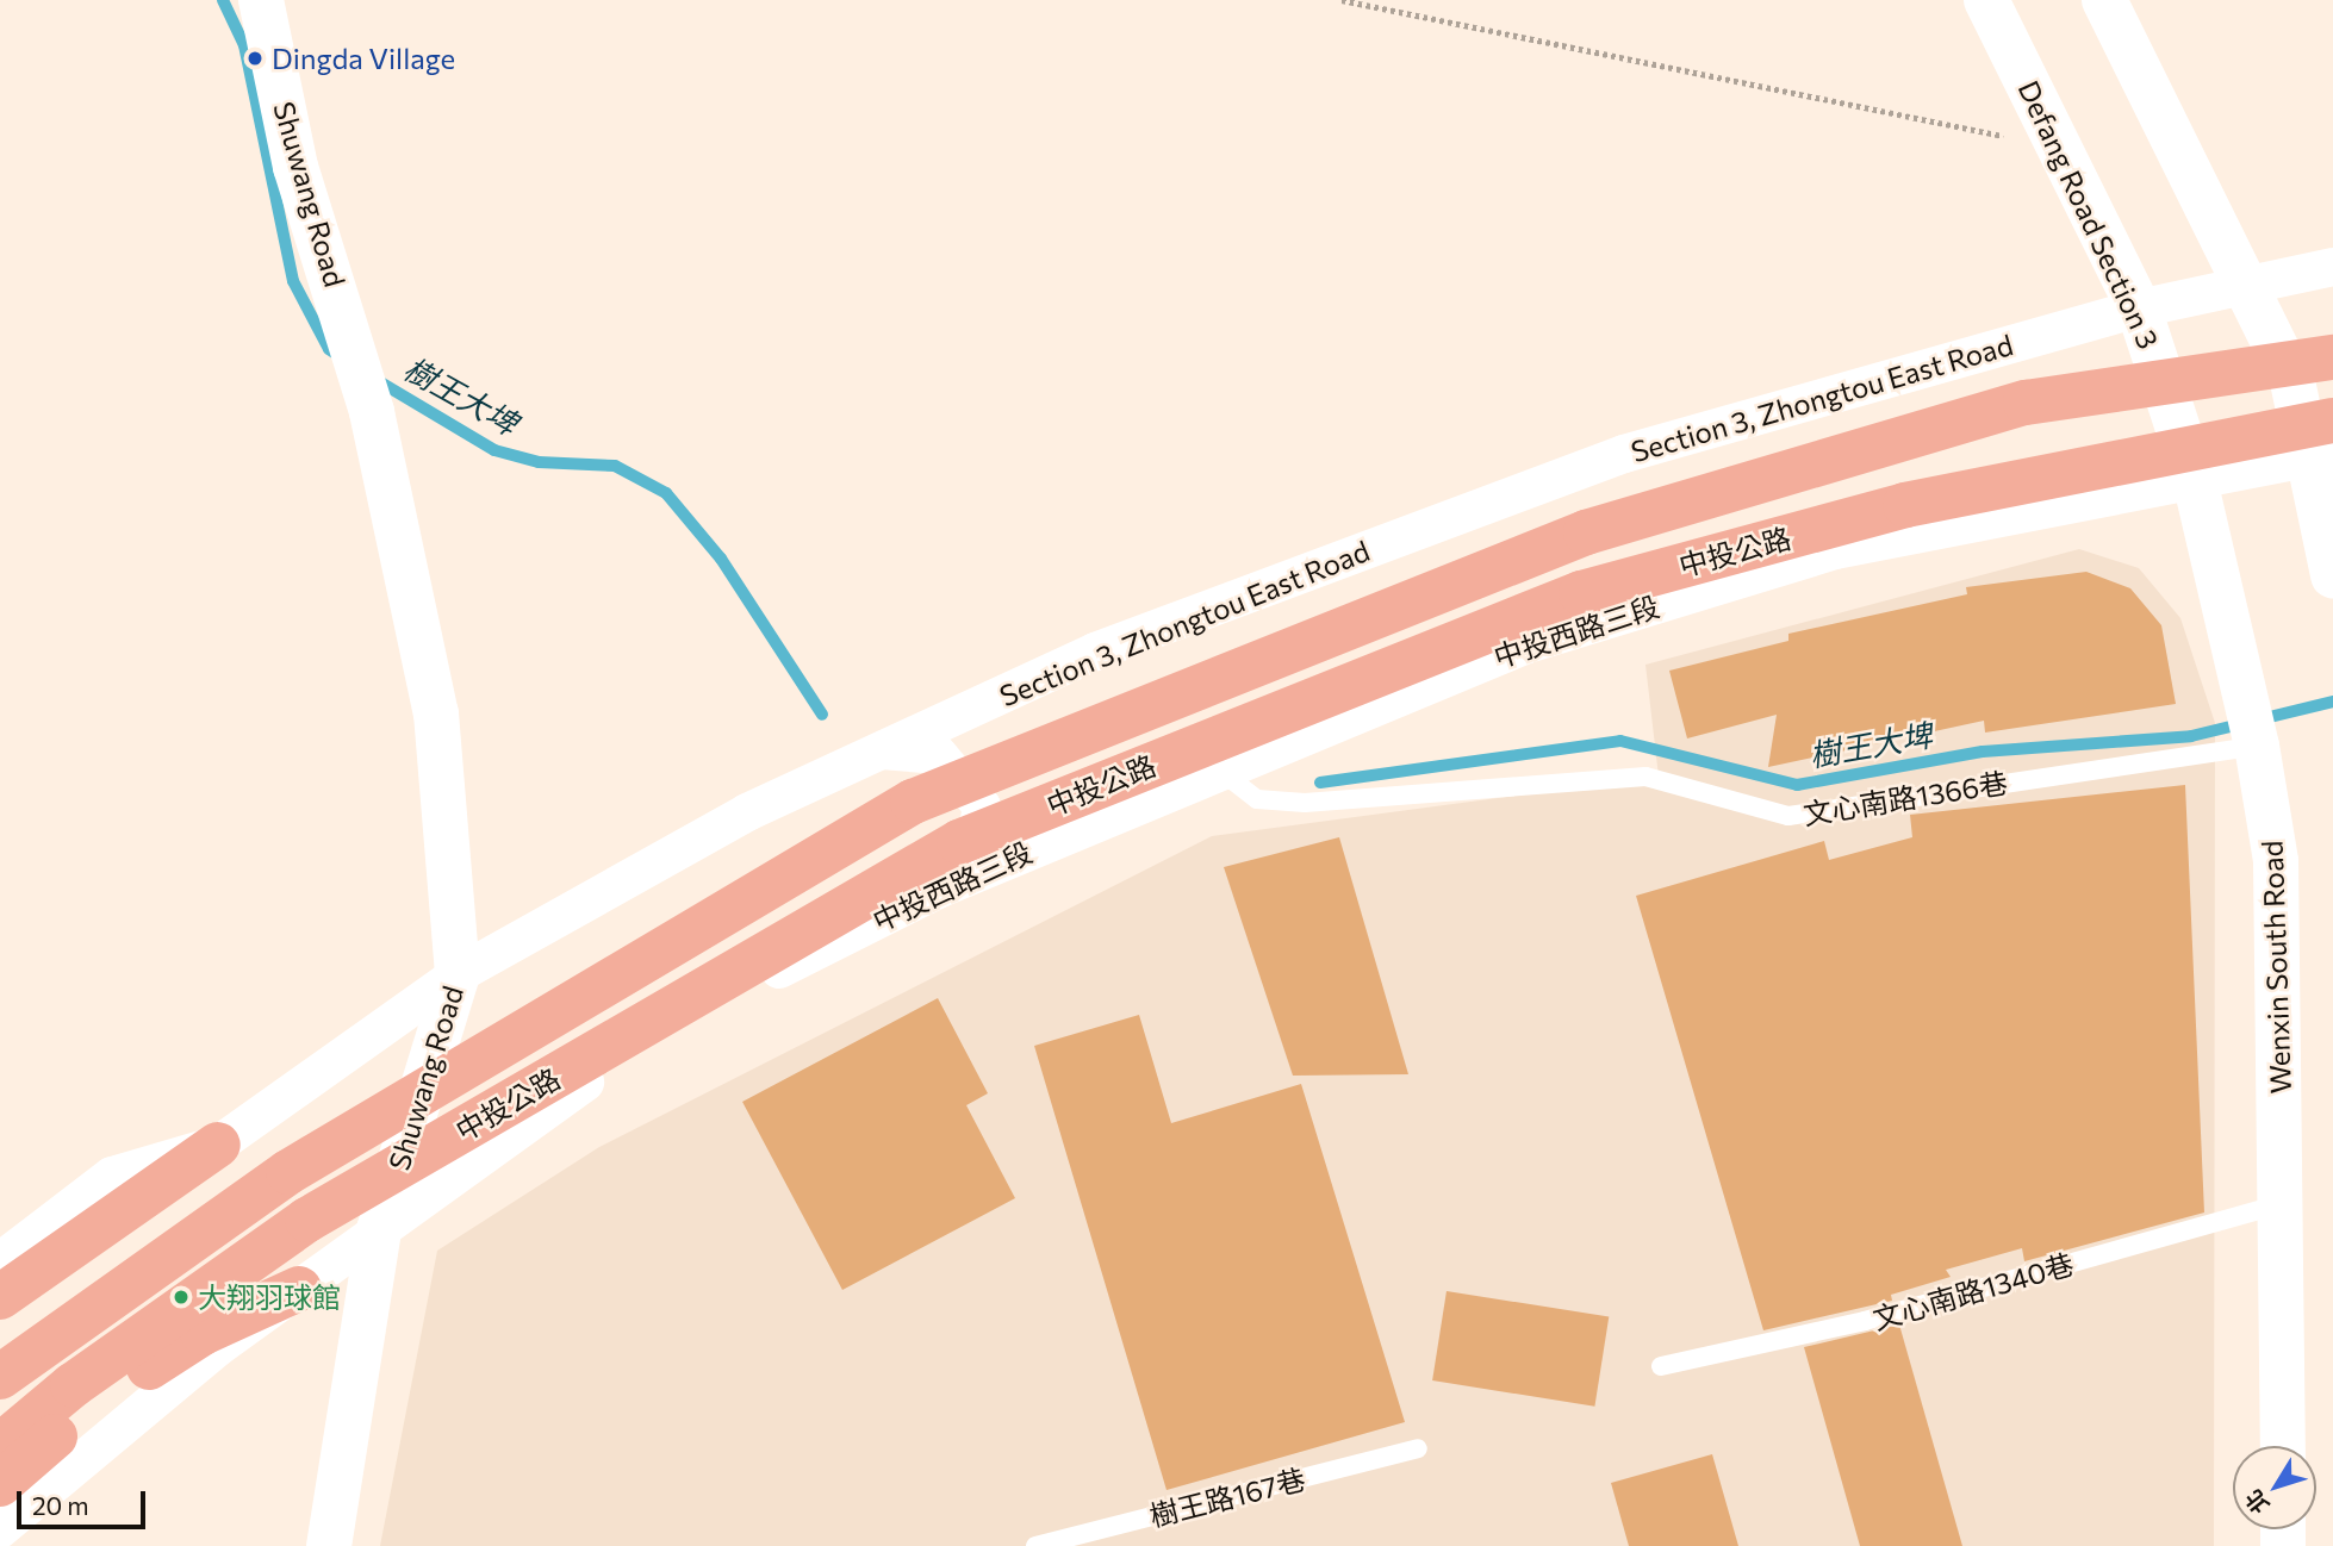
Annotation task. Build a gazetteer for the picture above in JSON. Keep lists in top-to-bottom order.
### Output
{
  "streets": {
    "main road": ["中投公路"],
    "street": [
      "Shuwang Road",
      "Defang Road Section 3",
      "Section 3, Zhongtou East Road",
      "中投西路三段",
      "Wenxin South Road"
    ],
    "lane": ["文心南路1366巷", "文心南路1340巷", "樹王路167巷"]
  },
  "crossings": [
    ["Shuwang Road", "Section 3, Zhongtou East Road"],
    ["Shuwang Road", "中投西路三段"],
    ["Defang Road Section 3", "Section 3, Zhongtou East Road"],
    ["Defang Road Section 3", "中投西路三段"],
    ["Defang Road Section 3", "Wenxin South Road"],
    ["中投公路", "中投西路三段"],
    ["中投西路三段", "文心南路1366巷"],
    ["中投西路三段", "Wenxin South Road"],
    ["文心南路1366巷", "Wenxin South Road"],
    ["Wenxin South Road", "文心南路1340巷"]
  ],
  "water": ["樹王大埤"],
  "places": ["Dingda Village", "大翔羽球館"],
  "scale_bar": "20 m",
  "north": "bottom left"
}
